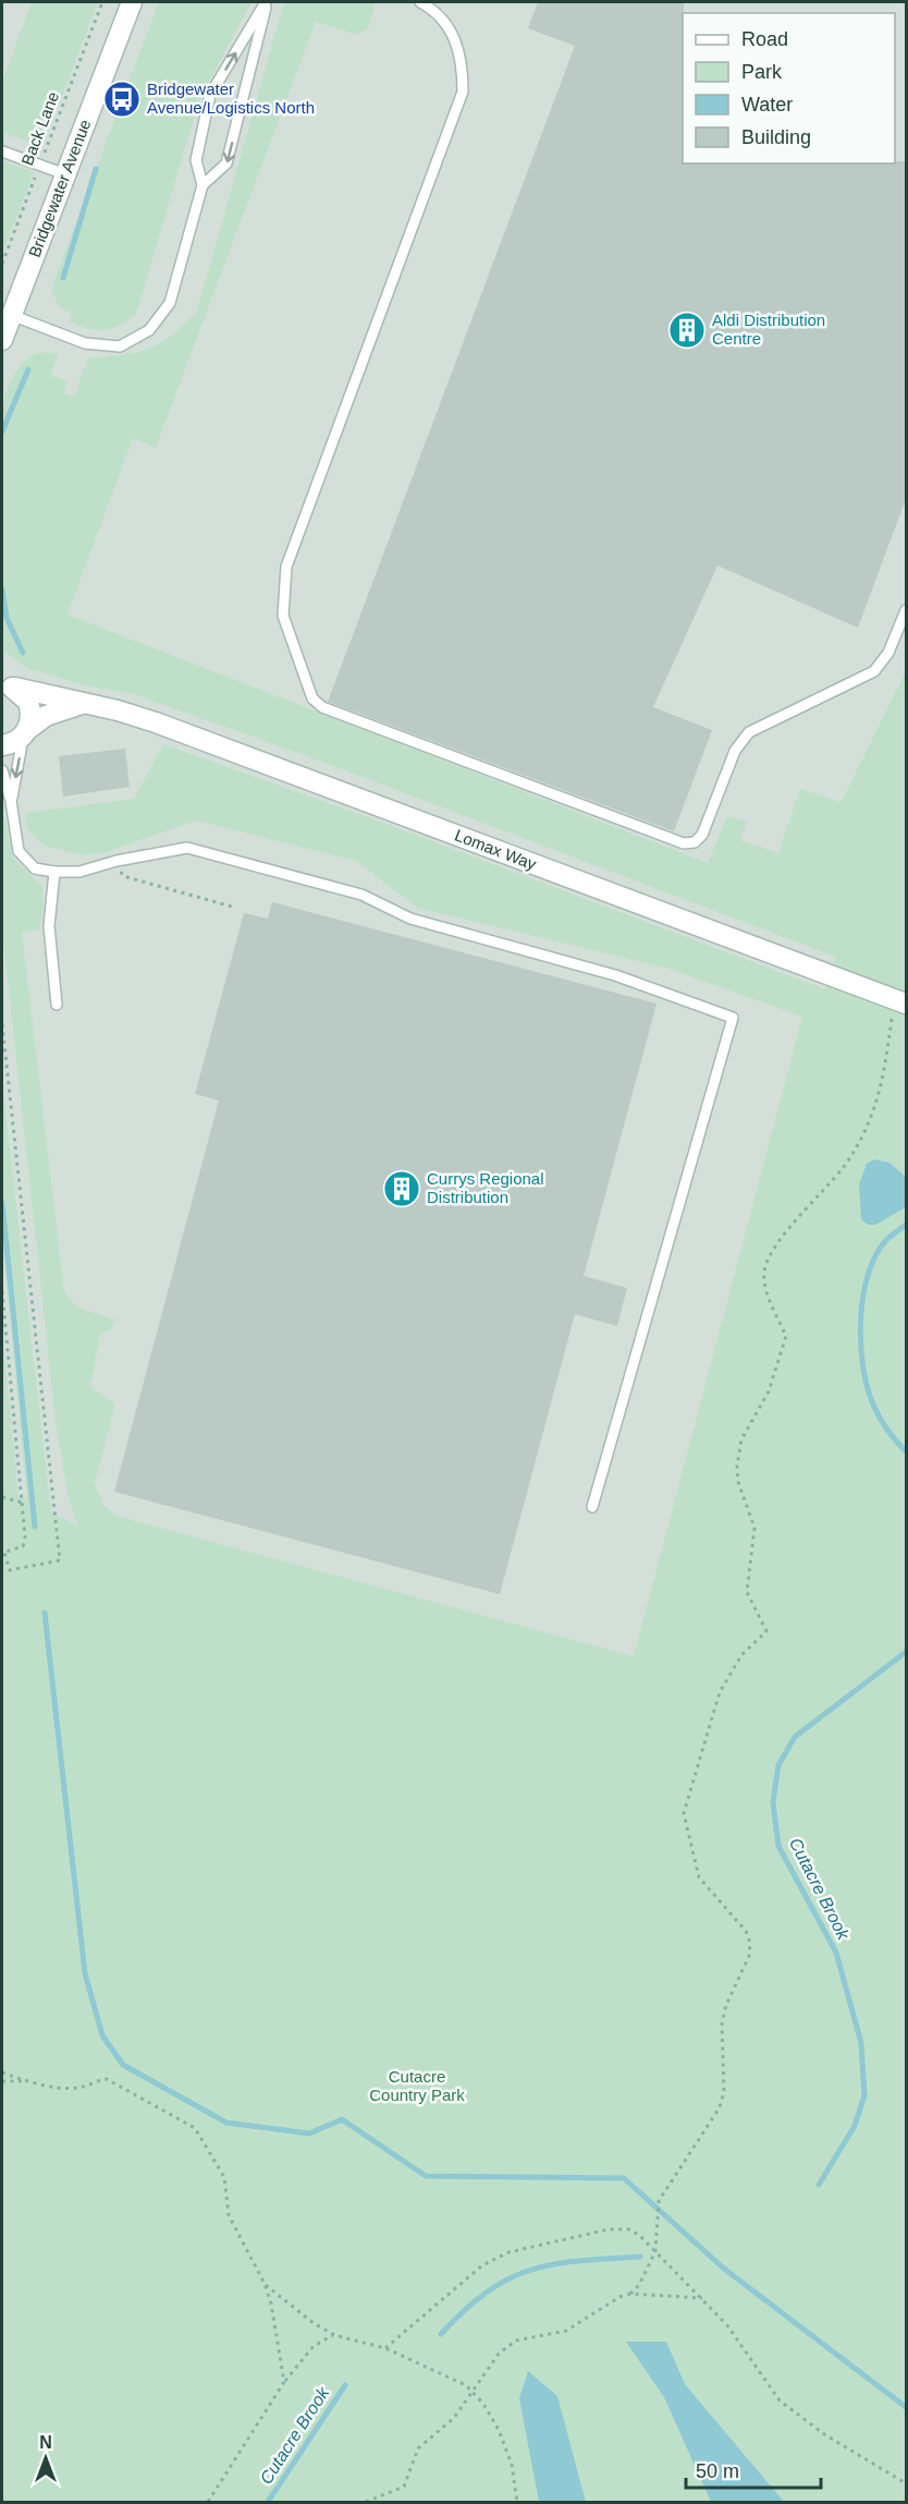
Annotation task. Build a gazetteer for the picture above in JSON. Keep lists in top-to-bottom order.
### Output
{
  "streets": {
    "street": ["Bridgewater Avenue", "Lomax Way"],
    "path": ["Back Lane"]
  },
  "water": ["Cutacre Brook"],
  "parks": ["Cutacre Country Park"],
  "places": {
    "bus stop": ["Bridgewater Avenue/Logistics North"],
    "building": ["Aldi Distribution Centre", "Currys Regional Distribution"]
  },
  "legend": [
    "Road",
    "Park",
    "Water",
    "Building"
  ],
  "scale_bar": "50 m",
  "north": "top"
}
